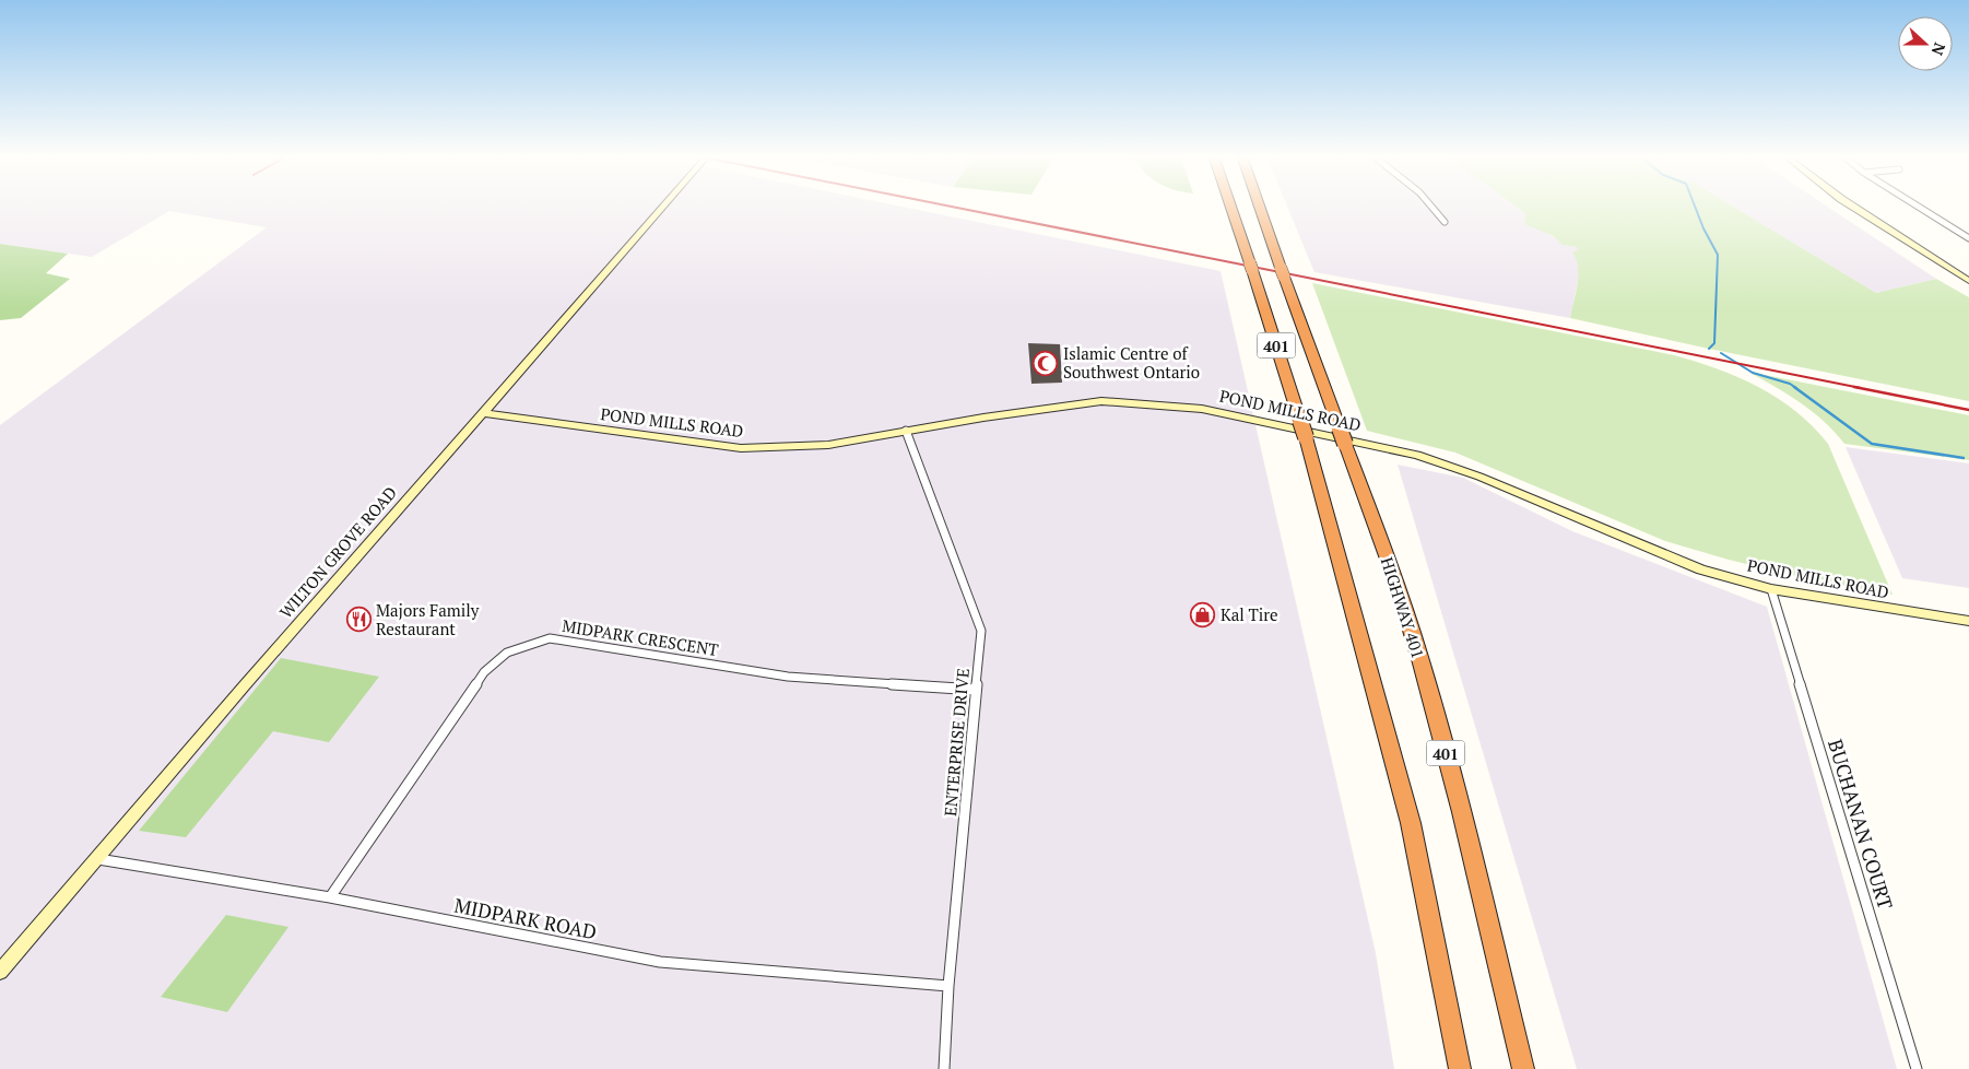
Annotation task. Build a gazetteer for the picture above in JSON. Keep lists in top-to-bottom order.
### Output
{
  "streets": {
    "highway": ["401", "HIGHWAY 401"],
    "main road": ["POND MILLS ROAD", "WILTON GROVE ROAD"],
    "street": [
      "MIDPARK CRESCENT",
      "ENTERPRISE DRIVE",
      "BUCHANAN COURT",
      "MIDPARK ROAD"
    ]
  },
  "crossings": [
    ["POND MILLS ROAD", "WILTON GROVE ROAD"],
    ["POND MILLS ROAD", "ENTERPRISE DRIVE"],
    ["POND MILLS ROAD", "BUCHANAN COURT"],
    ["WILTON GROVE ROAD", "MIDPARK ROAD"],
    ["MIDPARK CRESCENT", "ENTERPRISE DRIVE"],
    ["MIDPARK CRESCENT", "MIDPARK ROAD"],
    ["ENTERPRISE DRIVE", "MIDPARK ROAD"]
  ],
  "places": {
    "mosque": ["Islamic Centre of Southwest Ontario"],
    "shop": ["Kal Tire"],
    "restaurant": ["Majors Family Restaurant"]
  },
  "north": "right"
}
